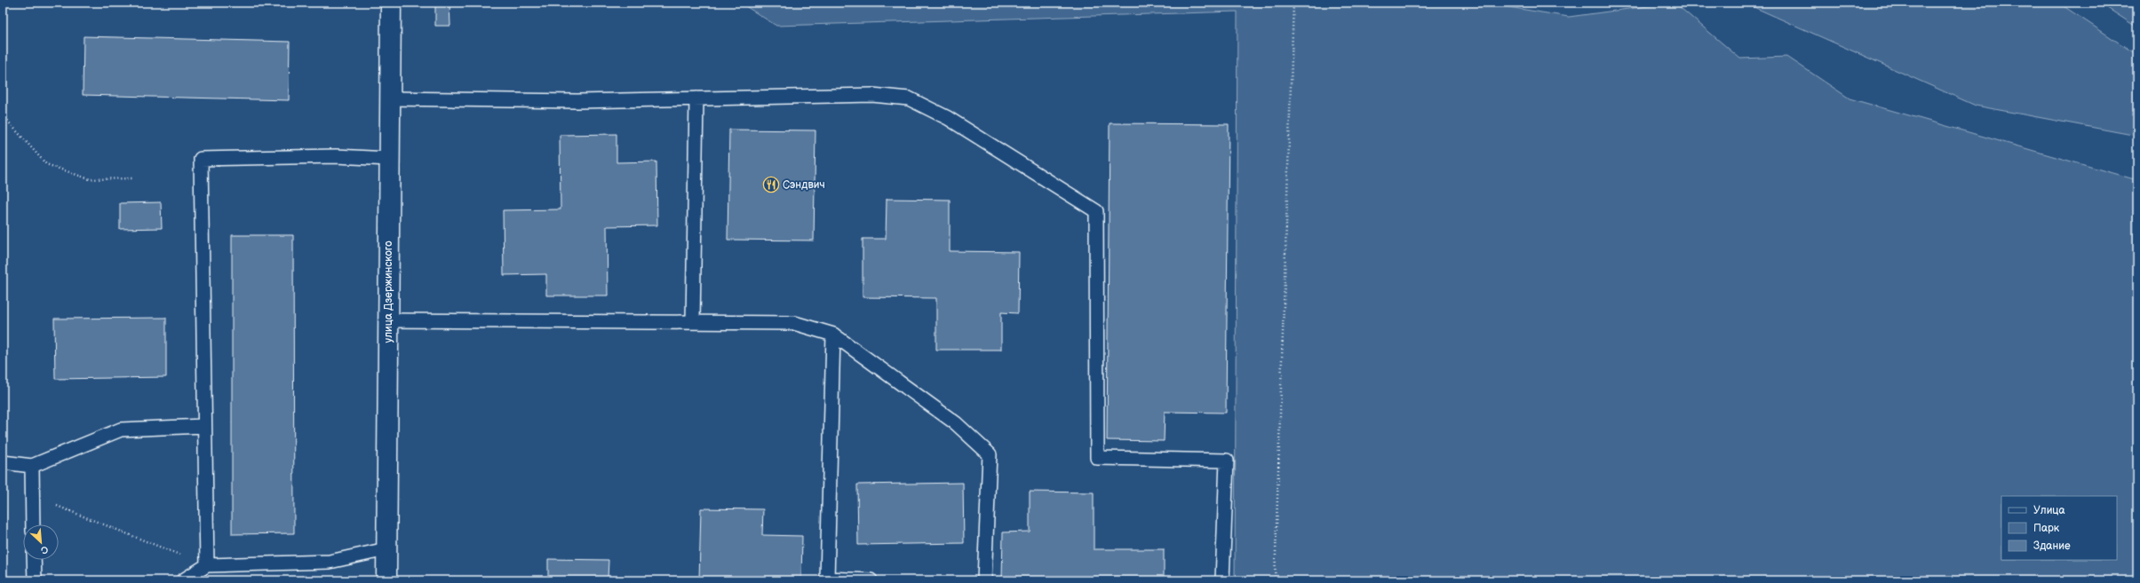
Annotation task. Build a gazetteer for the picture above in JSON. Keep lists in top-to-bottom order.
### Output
{
  "streets": {
    "main road": ["улица Дзержинского"]
  },
  "places": {
    "restaurant": ["Сэндвич"]
  },
  "legend": ["Улица", "Парк", "Здание"],
  "north": "bottom right"
}
